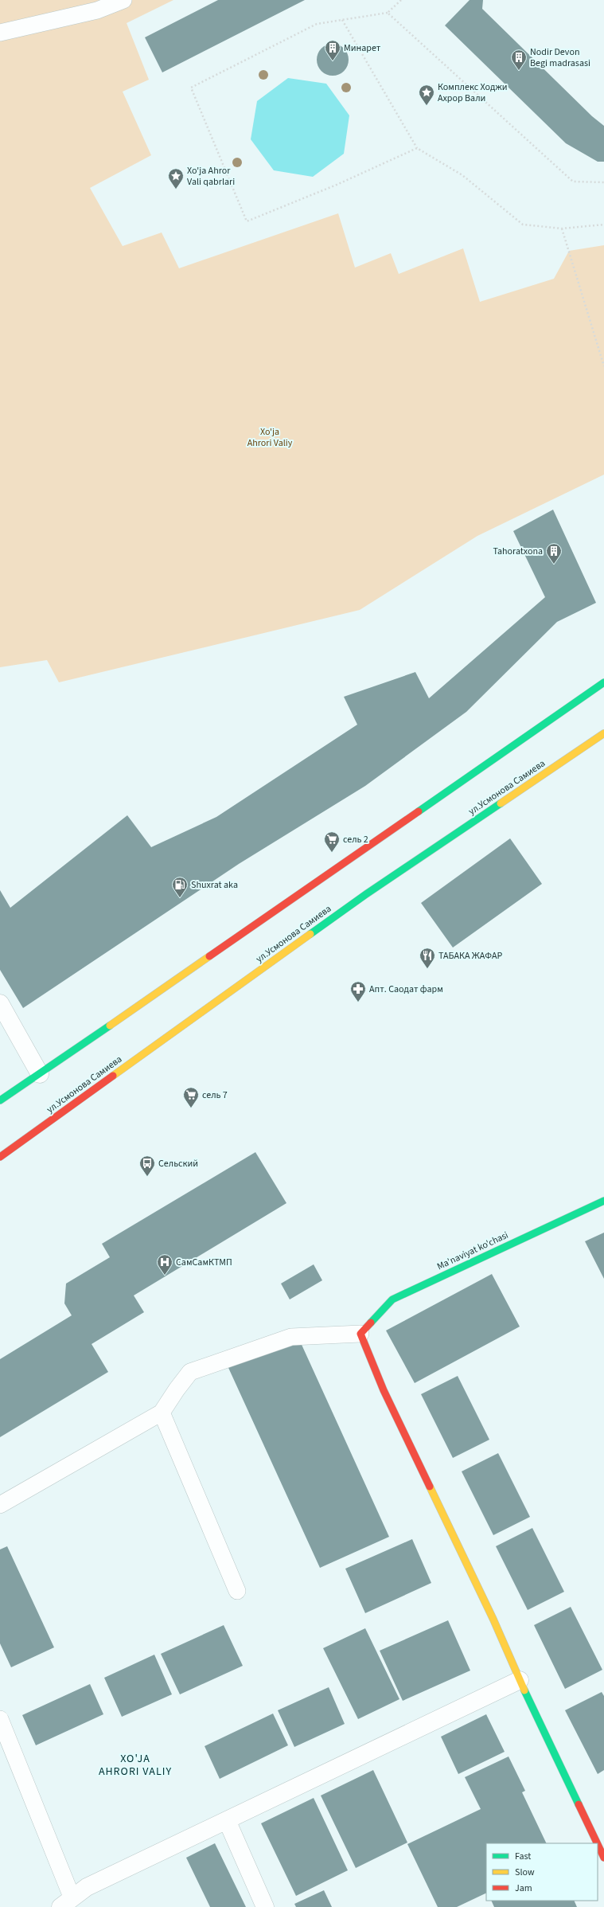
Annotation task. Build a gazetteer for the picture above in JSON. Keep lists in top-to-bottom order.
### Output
{
  "streets": {
    "main road": ["ул.Усмонова Самиева", "Ma'naviyat ko'chasi"]
  },
  "districts": ["XO'JA AHRORI VALIY"],
  "parks": ["Xo'ja Ahrori Valiy"],
  "places": {
    "building": ["Минарет", "Nodir Devon Begi madrasasi", "Tahoratxona"],
    "place": ["Комплекс Ходжи Ахрор Вали", "Xo'ja Ahror Vali qabrlari"],
    "supermarket": ["сель 2", "сель 7"],
    "fuel station": ["Shuxrat aka"],
    "restaurant": ["ТАБАКА ЖАФАР"],
    "pharmacy": ["Апт. Саодат фарм"],
    "bus stop": ["Сельский"],
    "hospital": ["СамСамКТМП"]
  },
  "legend": ["Fast", "Slow", "Jam"]
}
